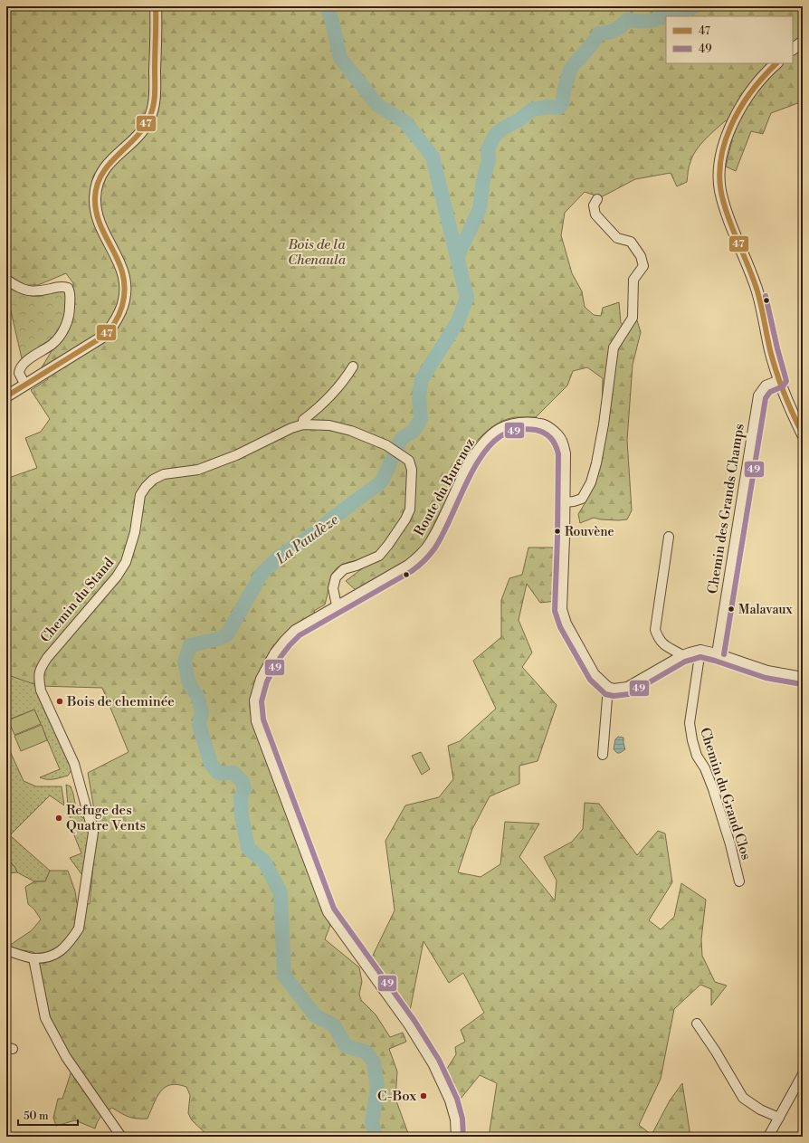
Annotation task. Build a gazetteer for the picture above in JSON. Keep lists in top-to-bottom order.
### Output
{
  "streets": {
    "street": [
      "Route du Burenoz",
      "Chemin des Grands Champs",
      "Chemin du Stand",
      "Chemin du Grand Clos"
    ]
  },
  "crossings": [
    ["Route du Burenoz", "Chemin du Stand"]
  ],
  "water": ["La Paudèze"],
  "parks": ["Bois de la Chenaula"],
  "places": [
    "Rouvène",
    "Malavaux",
    "Bois de cheminée",
    "Refuge des Quatre Vents",
    "C-Box"
  ],
  "lines": ["transit line 47", "transit line 49"],
  "legend": ["47", "49"],
  "scale_bar": "50 m"
}
